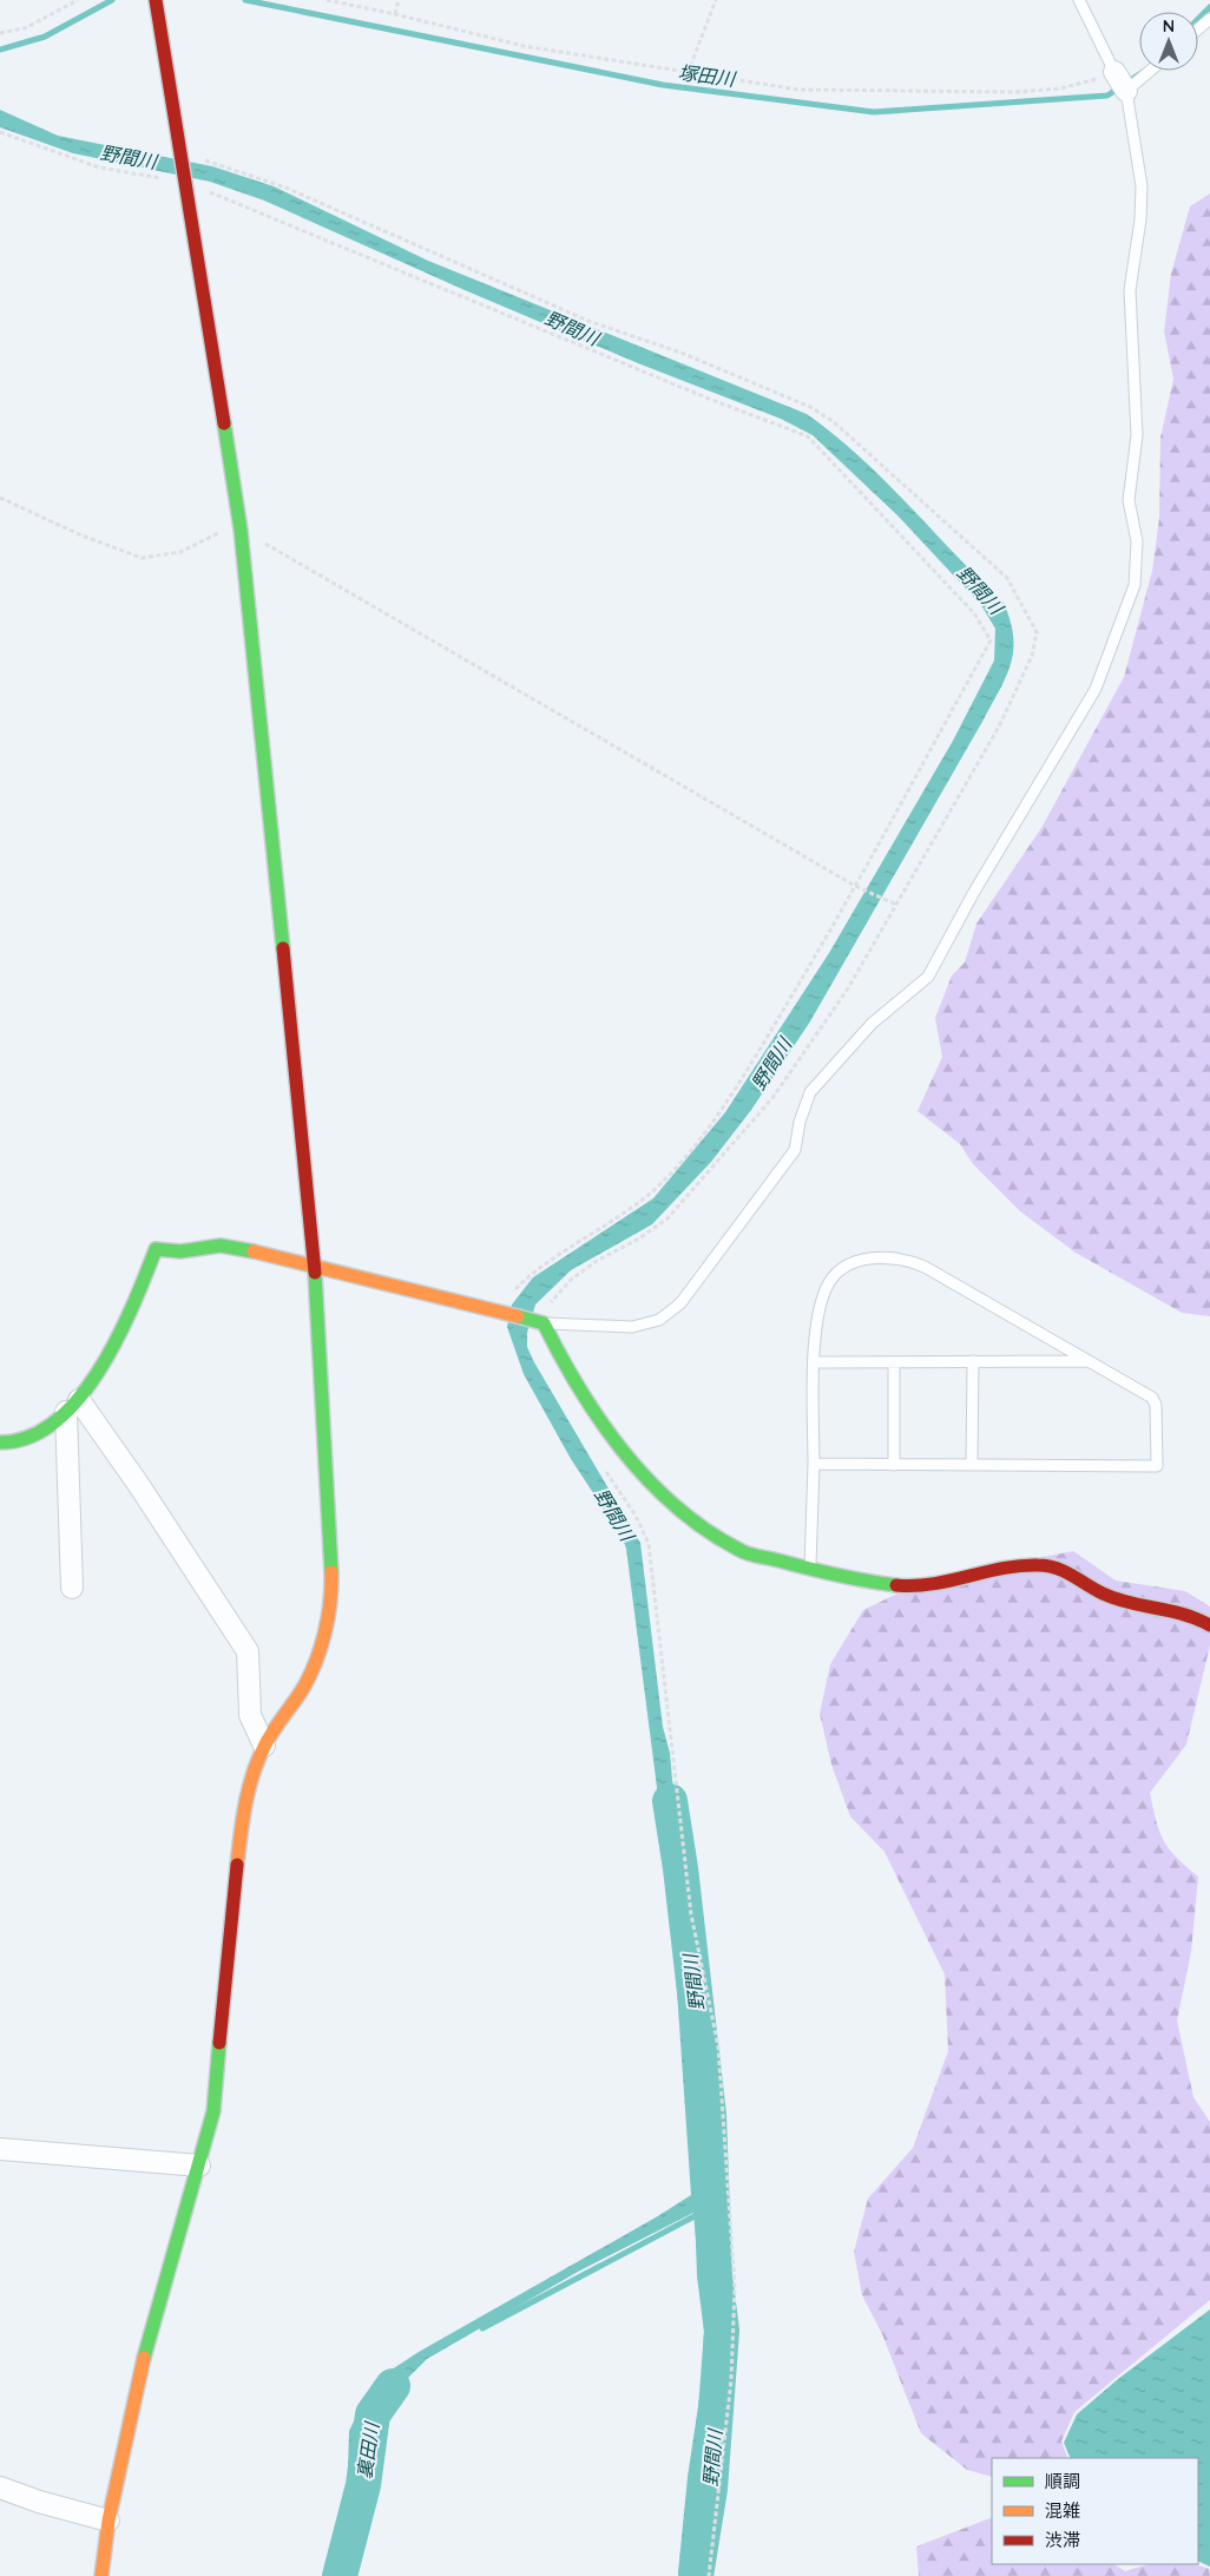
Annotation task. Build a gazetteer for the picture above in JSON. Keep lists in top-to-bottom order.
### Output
{
  "water": ["塚田川", "野間川", "裏田川"],
  "legend": ["順調", "混雑", "渋滞"],
  "north": "top"
}
